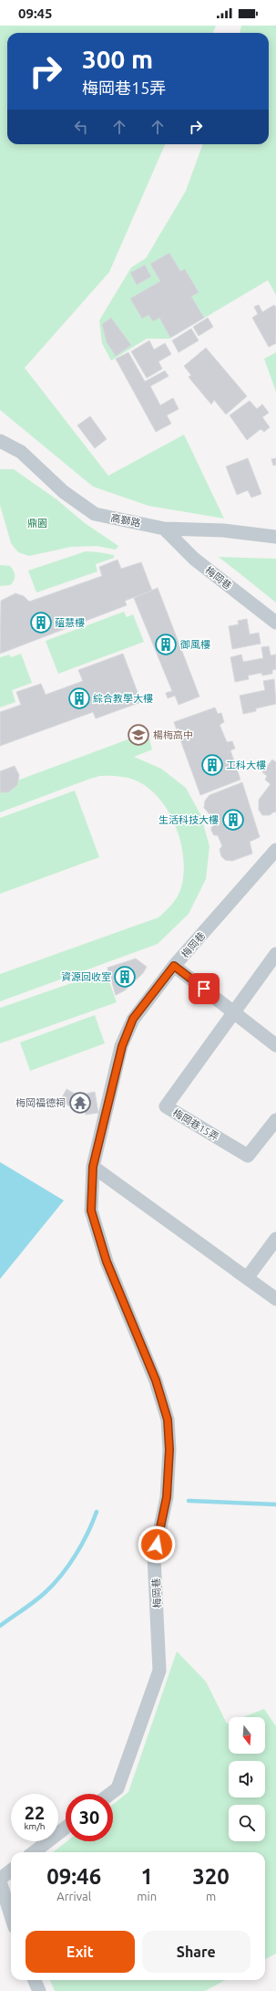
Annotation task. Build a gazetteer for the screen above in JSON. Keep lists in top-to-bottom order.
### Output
{
  "streets": {
    "street": ["高獅路", "梅岡巷", "梅岡巷15弄"]
  },
  "crossings": [
    ["高獅路", "梅岡巷"]
  ],
  "parks": ["鼎園"],
  "places": {
    "building": [
      "蘊慧樓",
      "御風樓",
      "綜合教學大樓",
      "工科大樓",
      "生活科技大樓",
      "資源回收室"
    ],
    "school or university": ["楊梅高中"],
    "temple": ["梅岡福德祠"]
  },
  "north": "bottom",
  "page": {
    "status": "09:45",
    "turn": ["300 m", "梅岡巷15弄"],
    "speed": "22 km/h",
    "limit": "30",
    "eta": [
      "09:46",
      "Arrival",
      "1",
      "min",
      "320",
      "m"
    ],
    "buttons": ["Exit", "Share"]
  }
}
